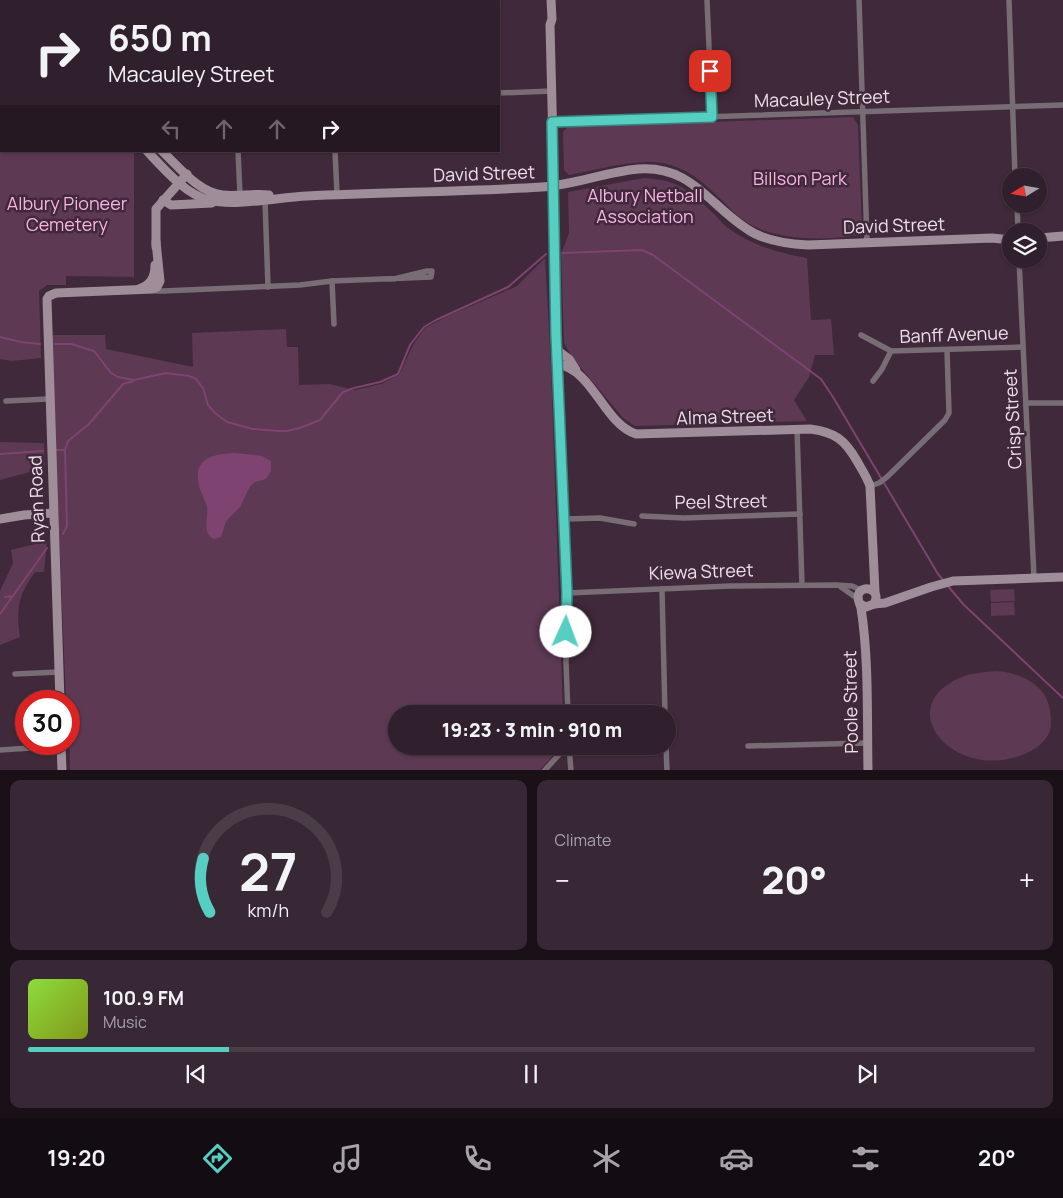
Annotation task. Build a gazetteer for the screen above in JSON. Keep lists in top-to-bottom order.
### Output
{
  "streets": {
    "street": [
      "Macauley Street",
      "David Street",
      "Banff Avenue",
      "Alma Street",
      "Crisp Street",
      "Ryan Road",
      "Peel Street",
      "Kiewa Street",
      "Poole Street"
    ]
  },
  "crossings": [
    ["Banff Avenue", "Crisp Street"],
    ["Kiewa Street", "Poole Street"]
  ],
  "parks": ["Billson Park", "Albury Netball Association", "Albury Pioneer Cemetery"],
  "north": "left",
  "page": {
    "turn": ["650 m", "Macauley Street"],
    "limit": "30",
    "trip": "19:23 · 3 min · 910 m",
    "tile": "Climate",
    "heat": ["−", "20°", "+"],
    "song": ["100.9 FM", "Music"],
    "tabs": ["19:20", "20°"],
    "gauge": ["27", "km/h"]
  }
}
